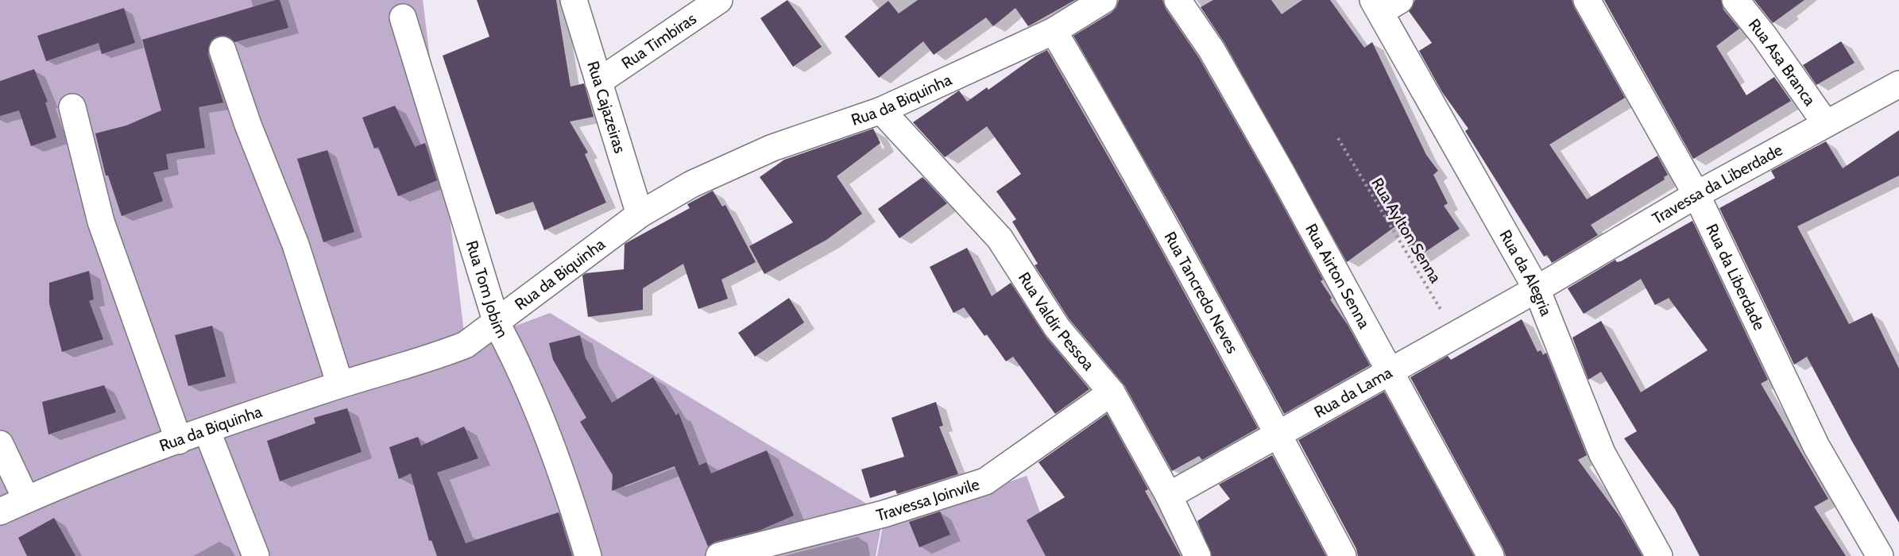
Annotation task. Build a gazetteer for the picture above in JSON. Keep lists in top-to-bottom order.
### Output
{
  "streets": {
    "street": [
      "Rua Timbiras",
      "Rua Asa Branca",
      "Rua da Biquinha",
      "Rua Cajazeiras",
      "Travessa da Liberdade",
      "Rua da Alegria",
      "Rua Airton Senna",
      "Rua da Liberdade",
      "Rua Tom Jobim",
      "Rua Tancredo Neves",
      "Rua Valdir Pessoa",
      "Rua da Lama",
      "Travessa Joinvile"
    ],
    "path": ["Rua Aylton Senna"]
  },
  "crossings": [
    ["Rua Timbiras", "Rua Cajazeiras"],
    ["Rua Asa Branca", "Travessa da Liberdade"],
    ["Rua da Biquinha", "Rua Cajazeiras"],
    ["Rua da Biquinha", "Rua Tom Jobim"],
    ["Rua da Biquinha", "Rua Tancredo Neves"],
    ["Rua da Biquinha", "Rua Valdir Pessoa"],
    ["Travessa da Liberdade", "Rua da Alegria"],
    ["Travessa da Liberdade", "Rua da Liberdade"],
    ["Travessa da Liberdade", "Rua da Lama"],
    ["Rua Aylton Senna", "Rua da Lama"],
    ["Rua da Alegria", "Rua da Lama"],
    ["Rua Airton Senna", "Rua da Lama"],
    ["Rua Tancredo Neves", "Rua da Lama"],
    ["Rua Valdir Pessoa", "Rua da Lama"],
    ["Rua Valdir Pessoa", "Travessa Joinvile"]
  ]
}
